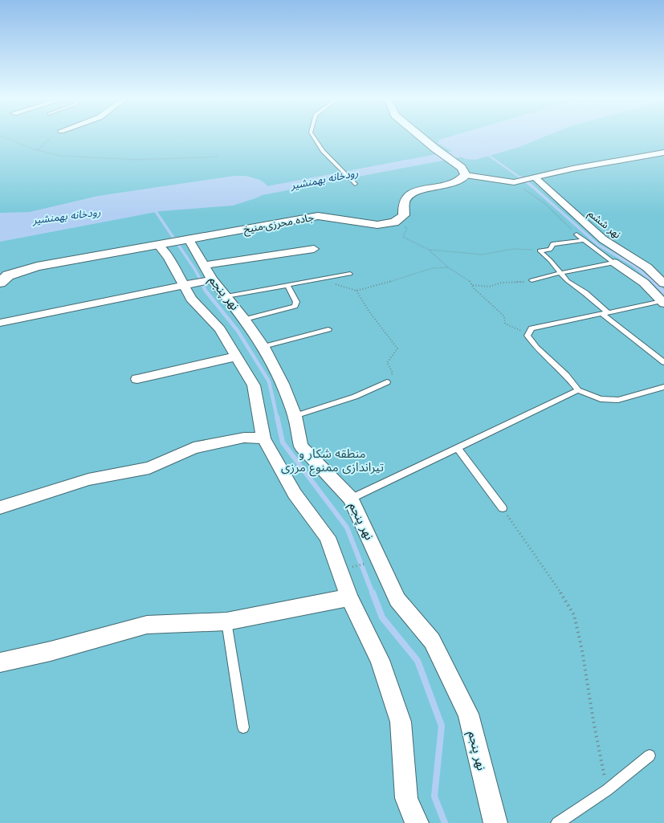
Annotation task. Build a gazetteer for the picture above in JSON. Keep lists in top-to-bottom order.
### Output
{
  "streets": {
    "main road": ["جاده محرزی-منیخ"],
    "street": ["نهر ششم", "نهر پنجم"]
  },
  "crossings": [
    ["جاده محرزی-منیخ", "نهر پنجم"]
  ],
  "water": ["رودخانه بهمنشیر"],
  "parks": ["منطقه شکار و تیراندازی ممنوع مرزی"]
}
